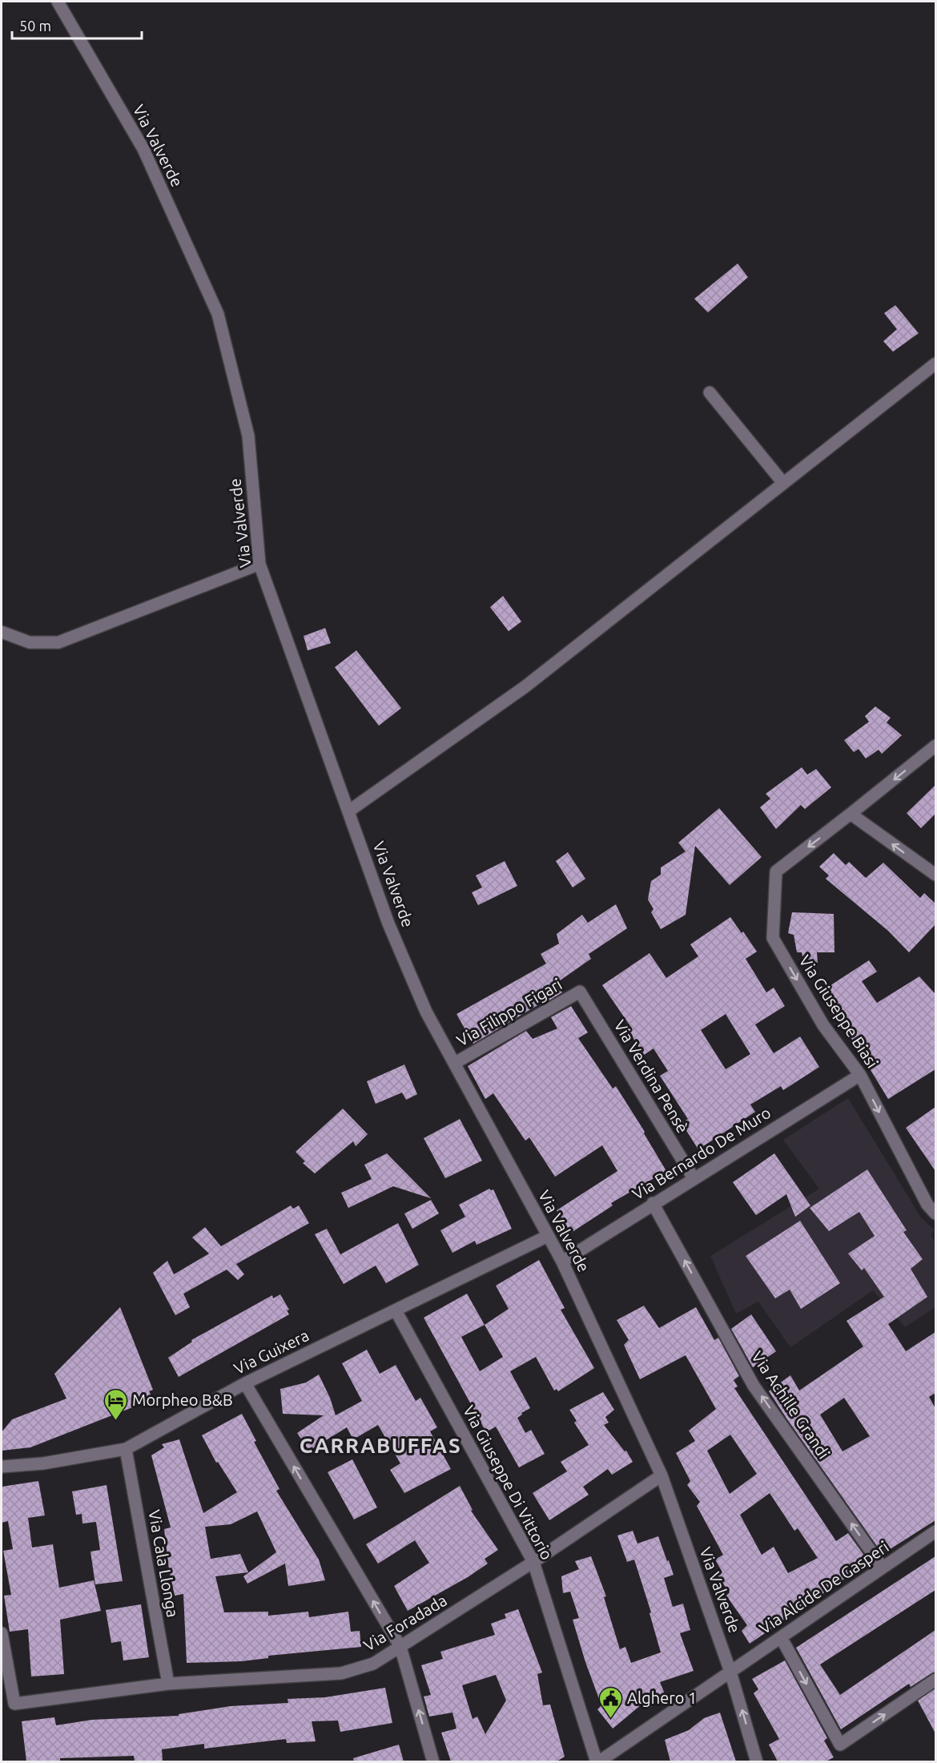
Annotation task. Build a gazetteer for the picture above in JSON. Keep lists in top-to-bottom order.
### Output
{
  "streets": {
    "street": [
      "Via Valverde",
      "Via Giuseppe Biasi",
      "Via Filippo Figari",
      "Via Verdina Pensè",
      "Via Bernardo De Muro",
      "Via Guixera",
      "Via Achille Grandi",
      "Via Giuseppe Di Vittorio",
      "Via Cala Llonga",
      "Via Alcide De Gasperi",
      "Via Foradada"
    ]
  },
  "crossings": [
    ["Via Valverde", "Via Filippo Figari"],
    ["Via Valverde", "Via Bernardo De Muro"],
    ["Via Valverde", "Via Guixera"],
    ["Via Valverde", "Via Alcide De Gasperi"],
    ["Via Valverde", "Via Foradada"],
    ["Via Giuseppe Biasi", "Via Bernardo De Muro"],
    ["Via Filippo Figari", "Via Verdina Pensè"],
    ["Via Verdina Pensè", "Via Bernardo De Muro"],
    ["Via Bernardo De Muro", "Via Achille Grandi"],
    ["Via Guixera", "Via Giuseppe Di Vittorio"],
    ["Via Guixera", "Via Cala Llonga"],
    ["Via Achille Grandi", "Via Alcide De Gasperi"],
    ["Via Giuseppe Di Vittorio", "Via Alcide De Gasperi"],
    ["Via Giuseppe Di Vittorio", "Via Foradada"],
    ["Via Cala Llonga", "Via Foradada"]
  ],
  "one_way": ["Via Achille Grandi"],
  "districts": ["CARRABUFFAS"],
  "places": {
    "hotel": ["Morpheo B&B"],
    "public building": ["Alghero 1"]
  },
  "scale_bar": "50 m"
}
